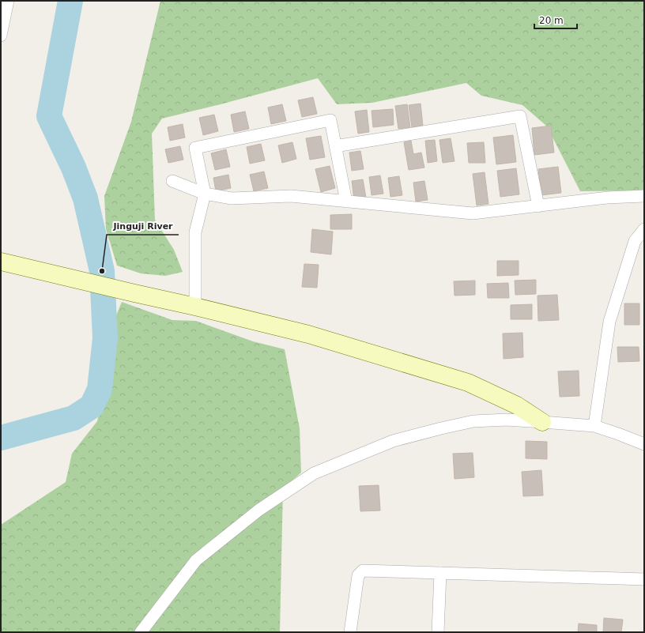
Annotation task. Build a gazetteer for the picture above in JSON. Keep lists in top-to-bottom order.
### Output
{
  "places": ["Jinguji River"],
  "scale_bar": "20 m"
}
